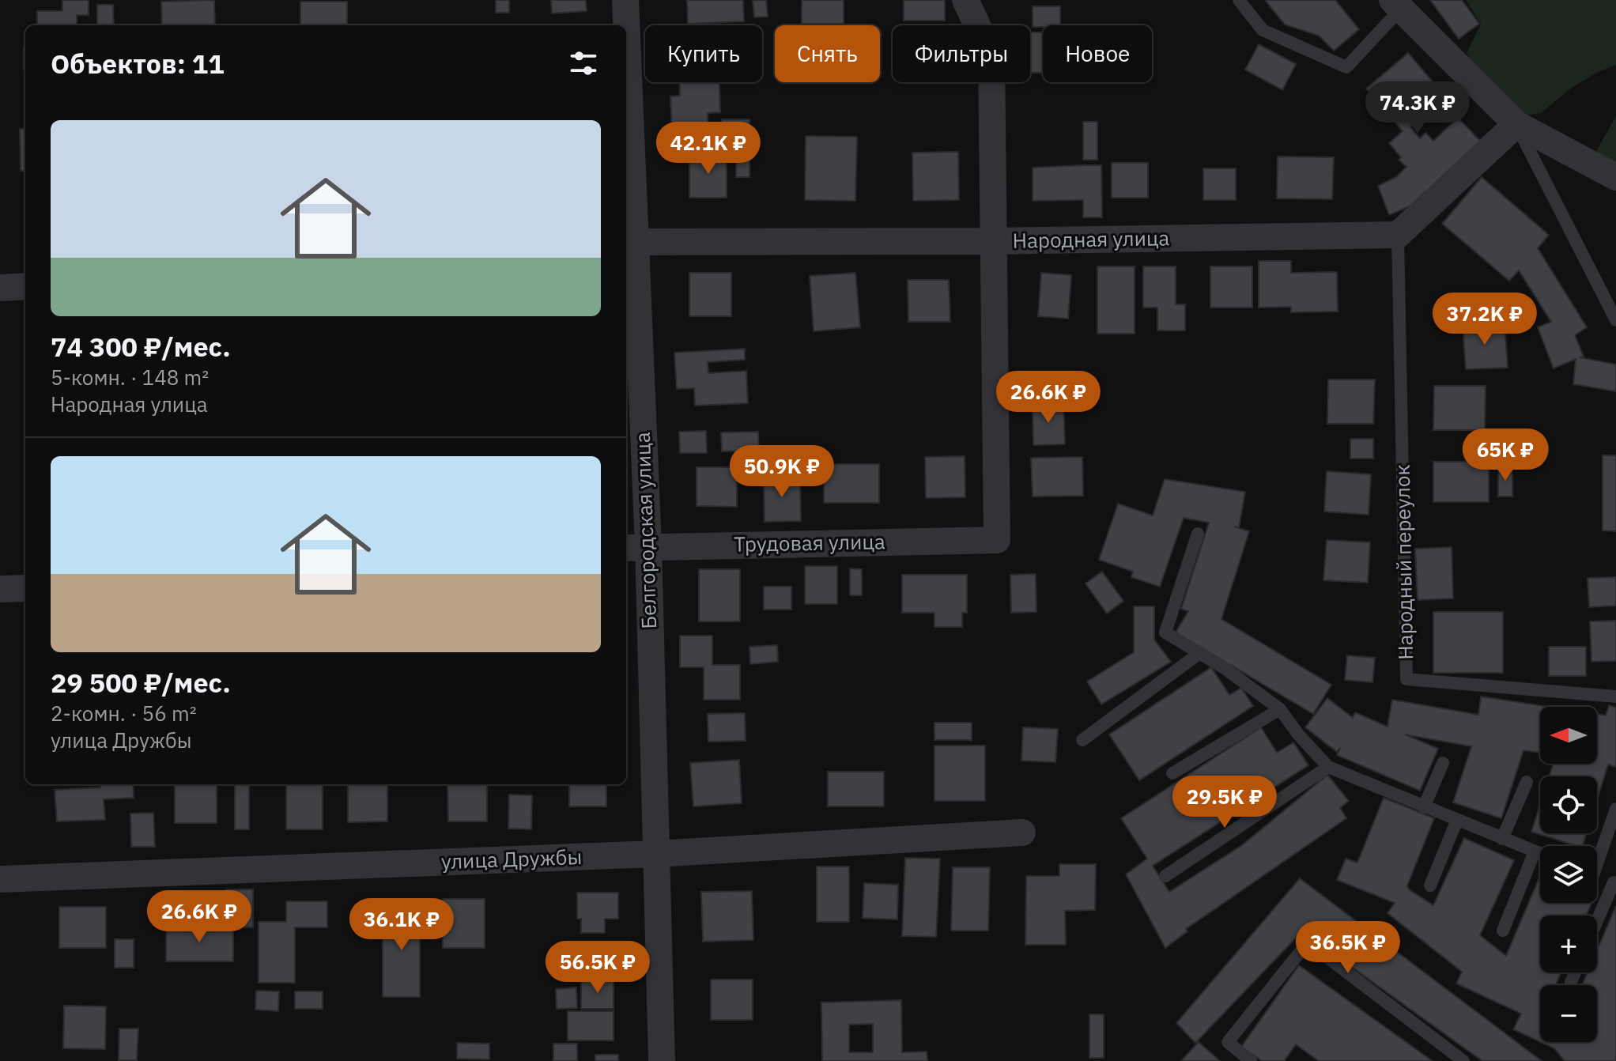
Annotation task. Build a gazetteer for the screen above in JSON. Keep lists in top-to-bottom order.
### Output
{
  "streets": {
    "street": [
      "Народная улица",
      "Белгородская улица",
      "Трудовая улица",
      "улица Дружбы"
    ],
    "lane": ["Народный переулок"]
  },
  "crossings": [
    ["Народная улица", "Белгородская улица"],
    ["Народная улица", "Трудовая улица"],
    ["Народная улица", "Народный переулок"],
    ["Белгородская улица", "Трудовая улица"],
    ["Белгородская улица", "улица Дружбы"]
  ],
  "north": "left",
  "page": {
    "chip": [
      "Купить",
      "Снять",
      "Фильтры",
      "Новое"
    ],
    "heading": "Объектов: 11",
    "price": [
      "74.3K ₽",
      "42.1K ₽",
      "37.2K ₽",
      "26.6K ₽",
      "65K ₽",
      "50.9K ₽",
      "29.5K ₽",
      "26.6K ₽",
      "36.1K ₽",
      "36.5K ₽",
      "56.5K ₽"
    ],
    "list": [
      {
        "name": "74 300 ₽/мес.",
        "note": "5-комн. · 148 m² · Народная улица"
      },
      {
        "name": "29 500 ₽/мес.",
        "note": "2-комн. · 56 m² · улица Дружбы"
      }
    ],
    "map_buttons": ["+", "−"]
  }
}
